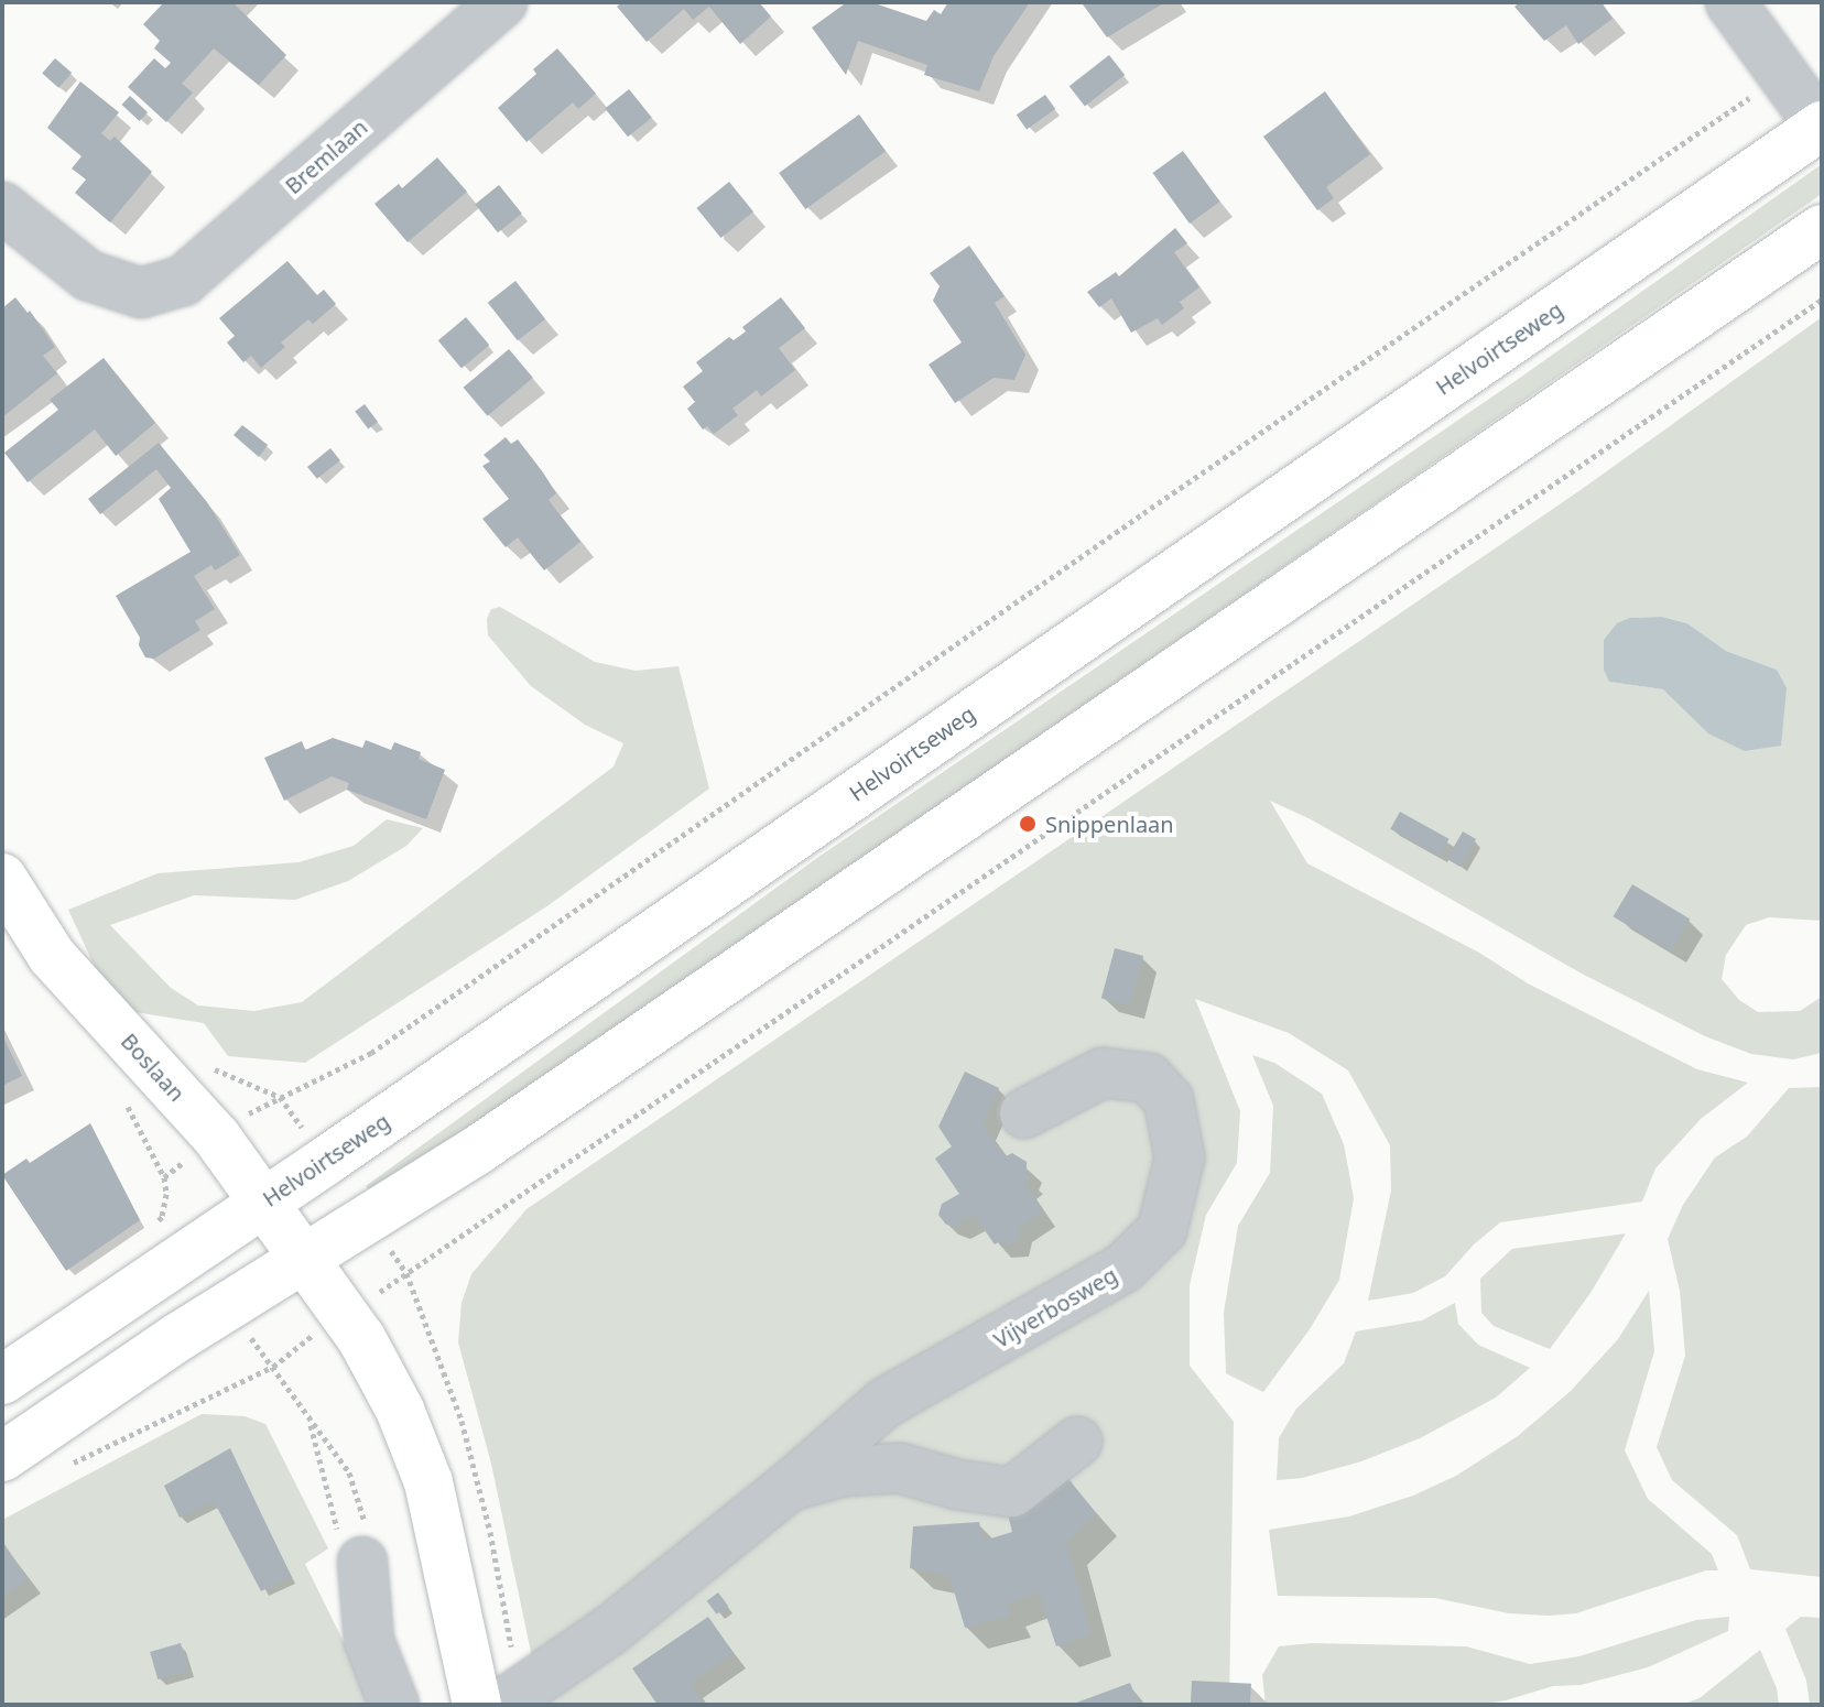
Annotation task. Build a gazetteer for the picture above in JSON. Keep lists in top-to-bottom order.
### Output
{
  "streets": {
    "main road": ["Helvoirtseweg", "Boslaan"],
    "street": ["Bremlaan", "Vijverbosweg"]
  },
  "crossings": [
    ["Helvoirtseweg", "Boslaan"]
  ],
  "places": ["Snippenlaan"]
}
